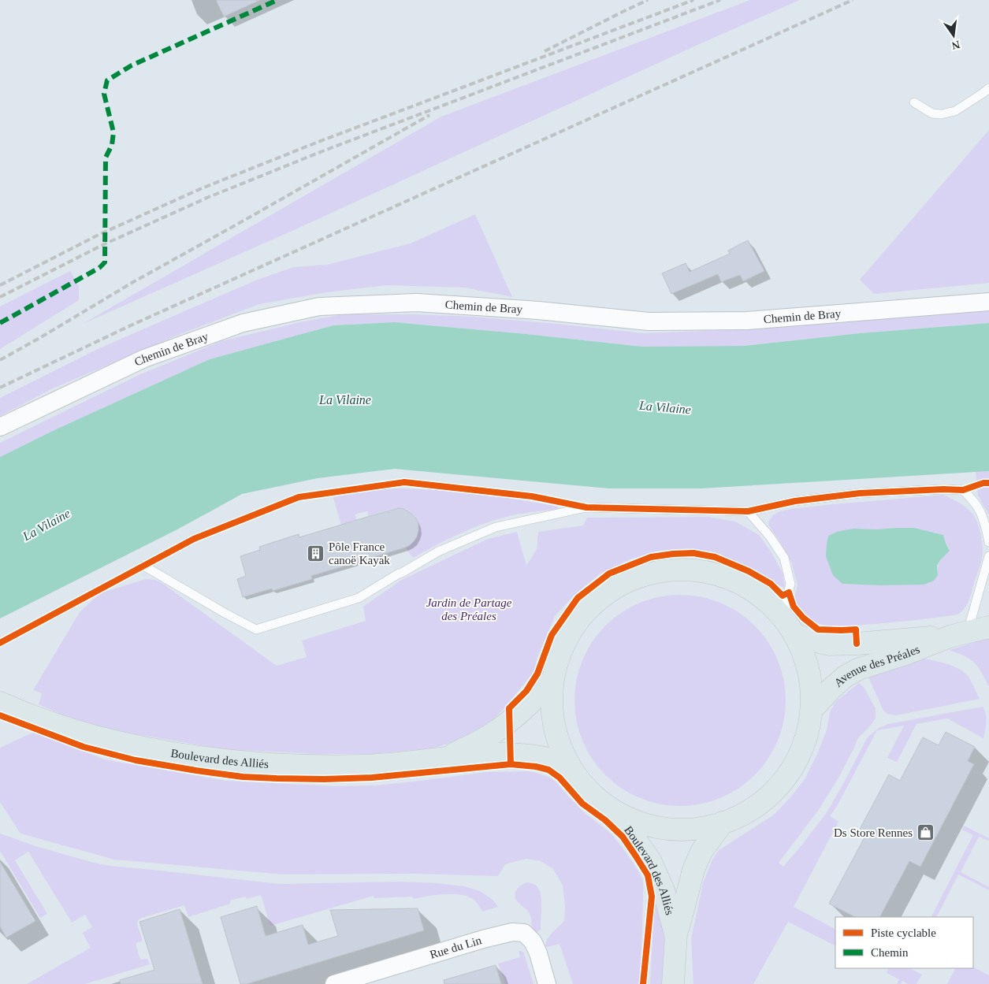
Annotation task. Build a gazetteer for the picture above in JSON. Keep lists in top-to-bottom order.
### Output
{
  "streets": {
    "main road": ["Avenue des Préales", "Boulevard des Alliés"],
    "street": ["Chemin de Bray", "Rue du Lin"]
  },
  "water": ["La Vilaine"],
  "parks": ["Jardin de Partage des Préales"],
  "places": {
    "building": ["Pôle France canoë Kayak"],
    "shop": ["Ds Store Rennes"]
  },
  "legend": ["Piste cyclable", "Chemin"],
  "north": "bottom"
}
